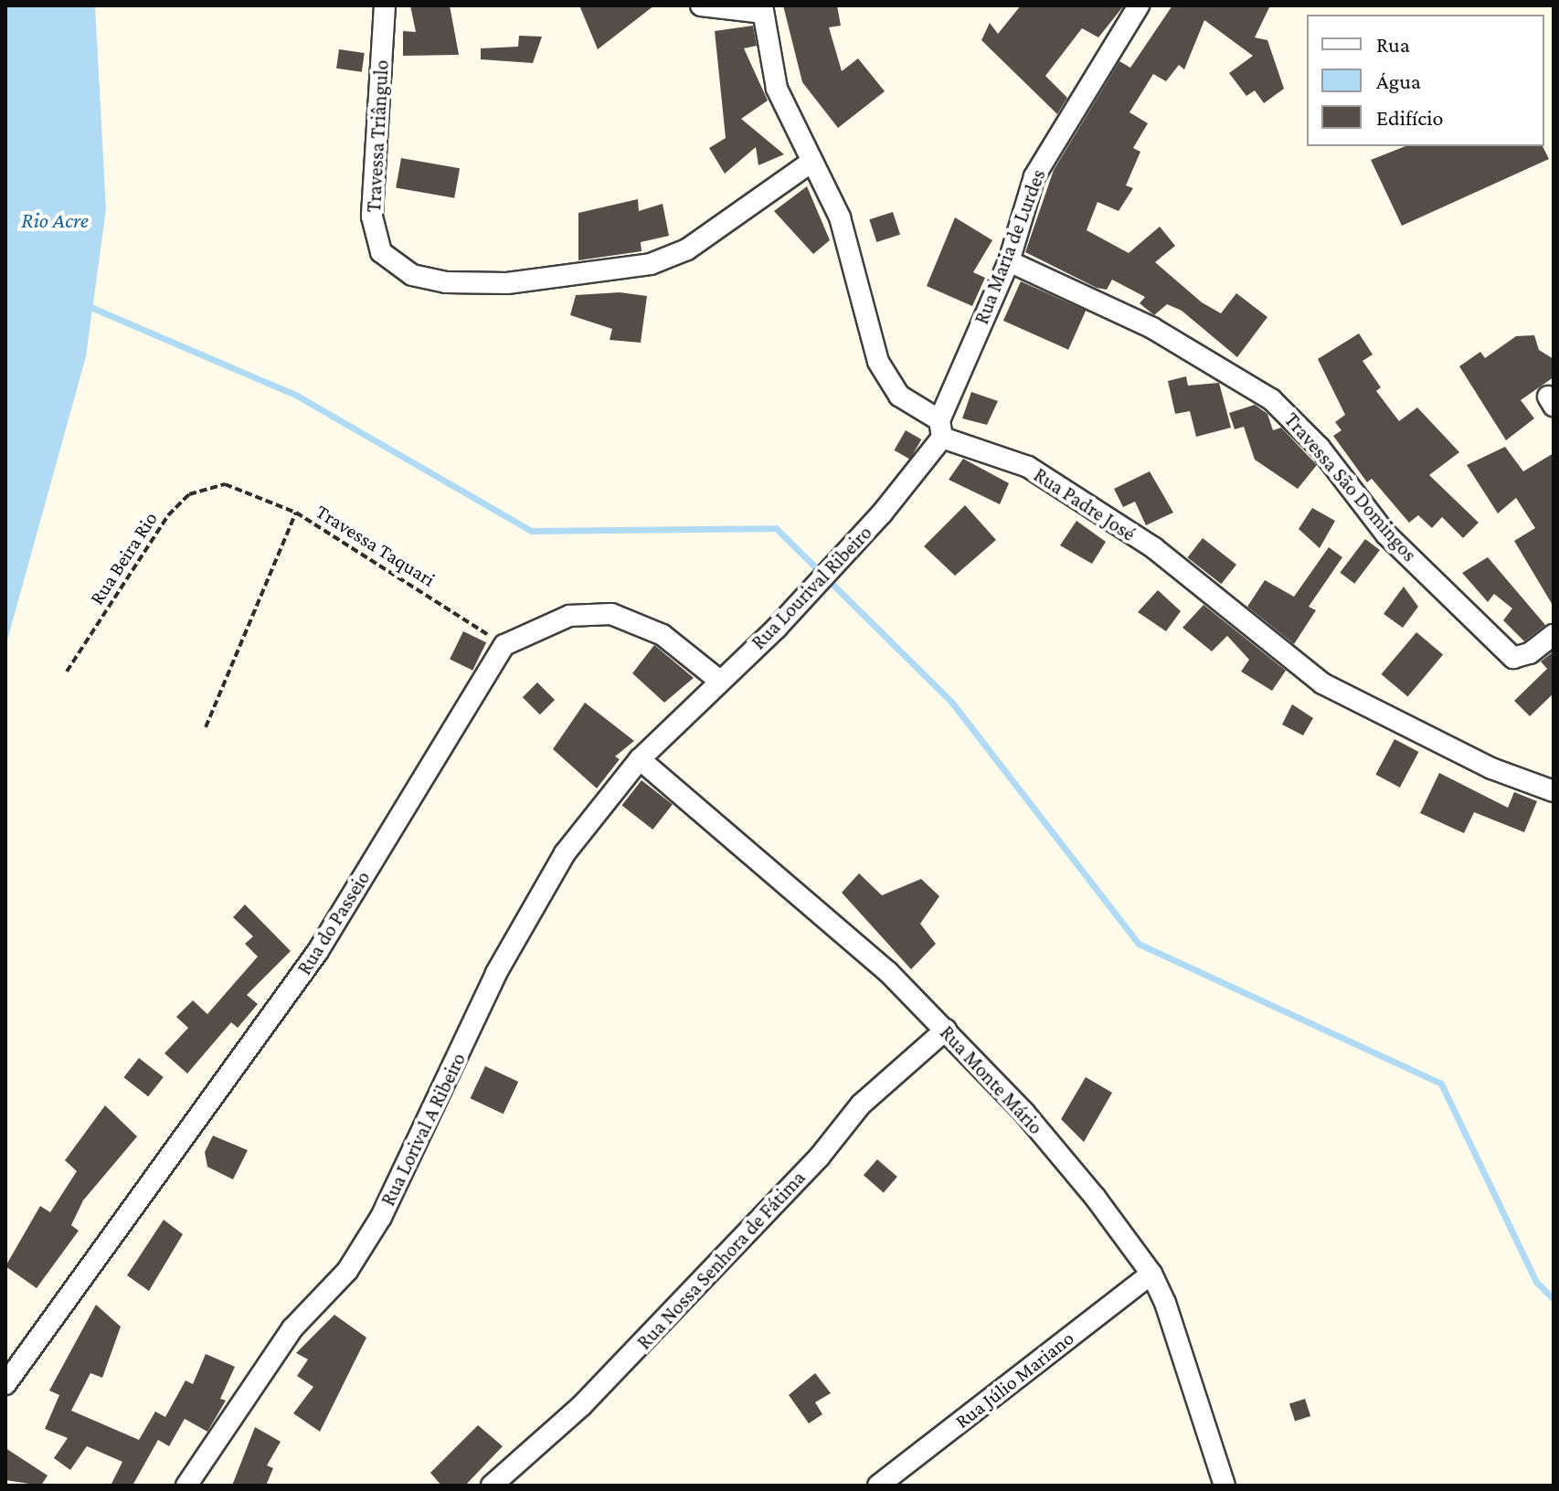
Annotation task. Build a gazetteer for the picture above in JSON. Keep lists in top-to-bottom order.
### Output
{
  "streets": {
    "street": [
      "Travessa Triângulo",
      "Rua Maria de Lurdes",
      "Travessa São Domingos",
      "Rua Padre José",
      "Rua Lourival Ribeiro",
      "Rua do Passeio",
      "Rua Monte Mário",
      "Rua Lorival A Ribeiro",
      "Rua Nossa Senhora de Fátima",
      "Rua Júlio Mariano"
    ],
    "path": ["Travessa Taquari", "Rua Beira Rio"]
  },
  "crossings": [
    ["Travessa Triângulo", "Rua Padre José"],
    ["Rua Maria de Lurdes", "Travessa São Domingos"],
    ["Rua Maria de Lurdes", "Rua Padre José"],
    ["Rua Maria de Lurdes", "Rua Lourival Ribeiro"],
    ["Rua Padre José", "Rua Lourival Ribeiro"],
    ["Travessa Taquari", "Rua Beira Rio"],
    ["Travessa Taquari", "Rua do Passeio"],
    ["Rua Lourival Ribeiro", "Rua Monte Mário"],
    ["Rua Lourival Ribeiro", "Rua Lorival A Ribeiro"],
    ["Rua Monte Mário", "Rua Lorival A Ribeiro"],
    ["Rua Monte Mário", "Rua Nossa Senhora de Fátima"],
    ["Rua Monte Mário", "Rua Júlio Mariano"]
  ],
  "water": ["Rio Acre"],
  "legend": ["Rua", "Água", "Edifício"]
}
